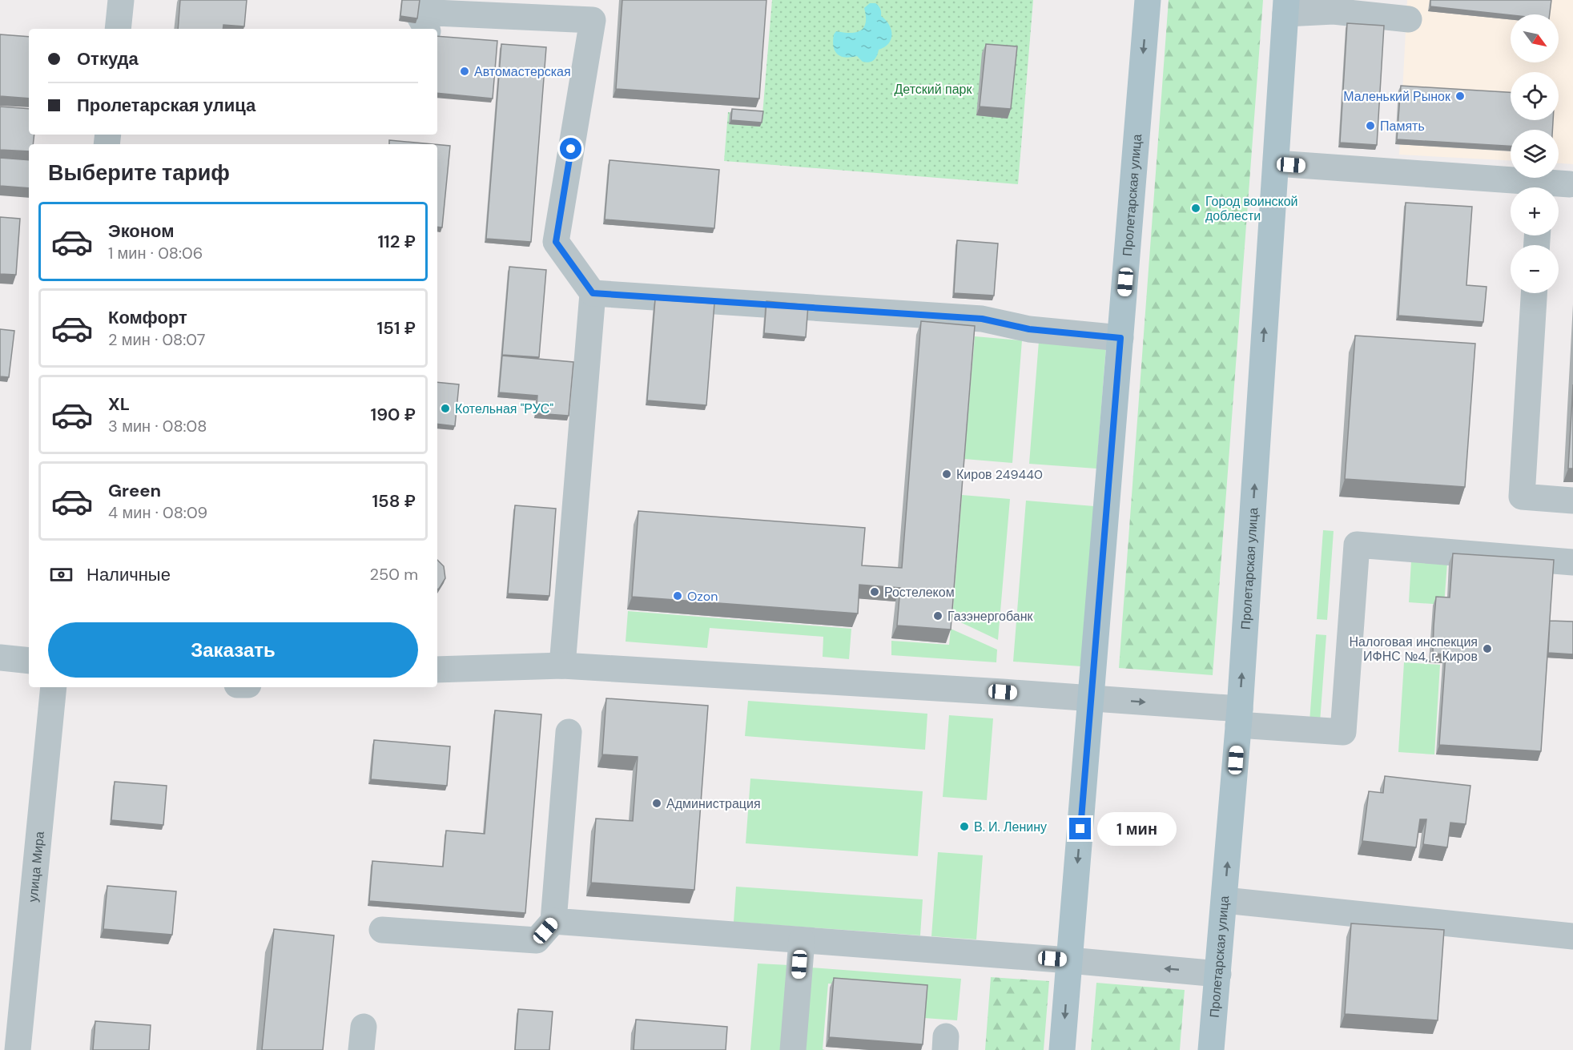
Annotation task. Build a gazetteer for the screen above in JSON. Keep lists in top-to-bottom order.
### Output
{
  "streets": {
    "main road": ["Пролетарская улица"],
    "street": ["улица Мира"]
  },
  "parks": ["Детский парк"],
  "places": [
    "Автомастерская",
    "Маленький Рынок",
    "Память",
    "Город воинской доблести",
    "Котельная \"РУС\"",
    "Киров 249440",
    "Ростелеком",
    "Ozon",
    "Газэнергобанк",
    "Налоговая инспекция ИФНС №4, г. Киров",
    "Администрация",
    "В. И. Ленину"
  ],
  "north": "bottom right",
  "page": {
    "map_buttons": ["+", "−"],
    "banner": ["Откуда", "Пролетарская улица"],
    "heading": "Выберите тариф",
    "list": [
      {
        "name": "Эконом",
        "note": "1 мин · 08:06",
        "value": "112 ₽"
      },
      {
        "name": "Комфорт",
        "note": "2 мин · 08:07",
        "value": "151 ₽"
      },
      {
        "name": "XL",
        "note": "3 мин · 08:08",
        "value": "190 ₽"
      },
      {
        "name": "Green",
        "note": "4 мин · 08:09",
        "value": "158 ₽"
      }
    ],
    "pay": ["Наличные", "250 m"],
    "buttons": "Заказать",
    "bubble": "1 мин"
  }
}
